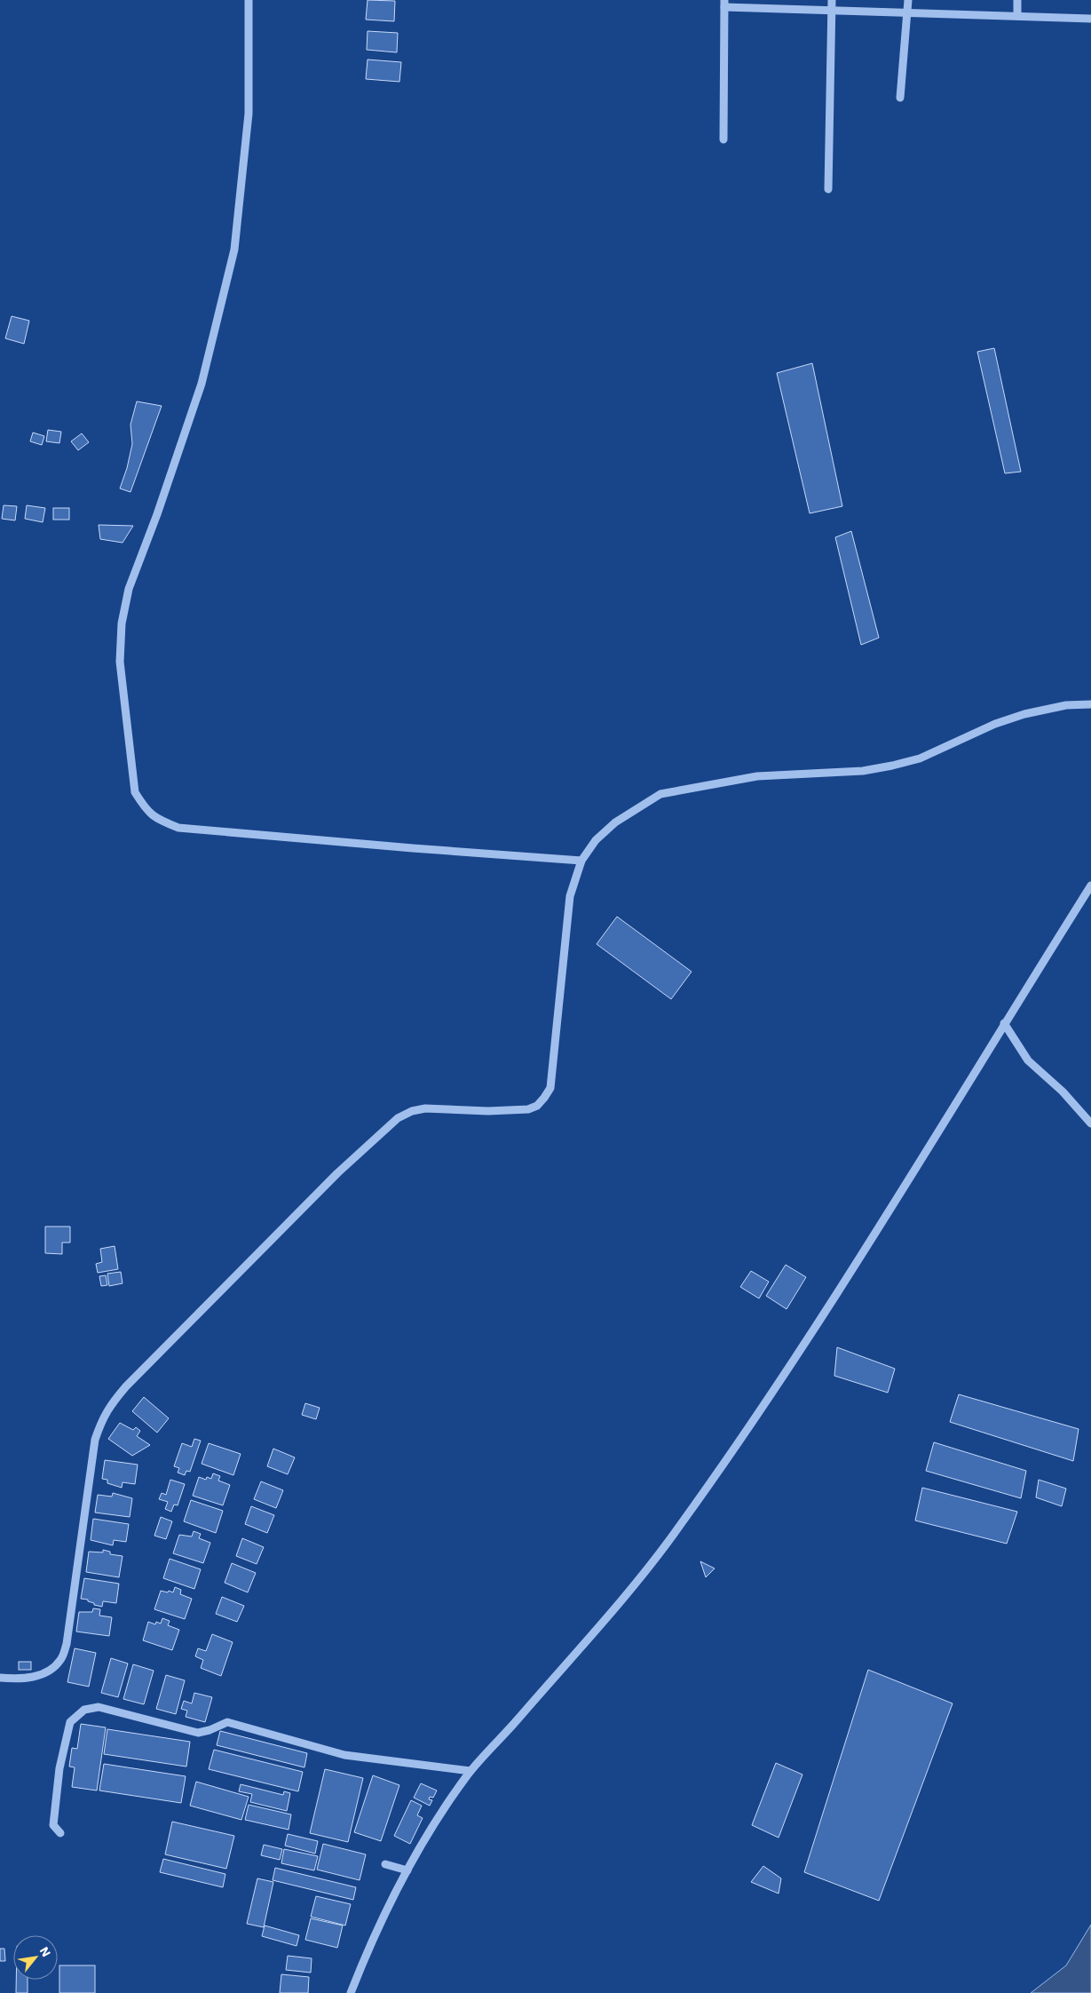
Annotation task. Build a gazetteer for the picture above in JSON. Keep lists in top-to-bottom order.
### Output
{
  "north": "top right"
}
